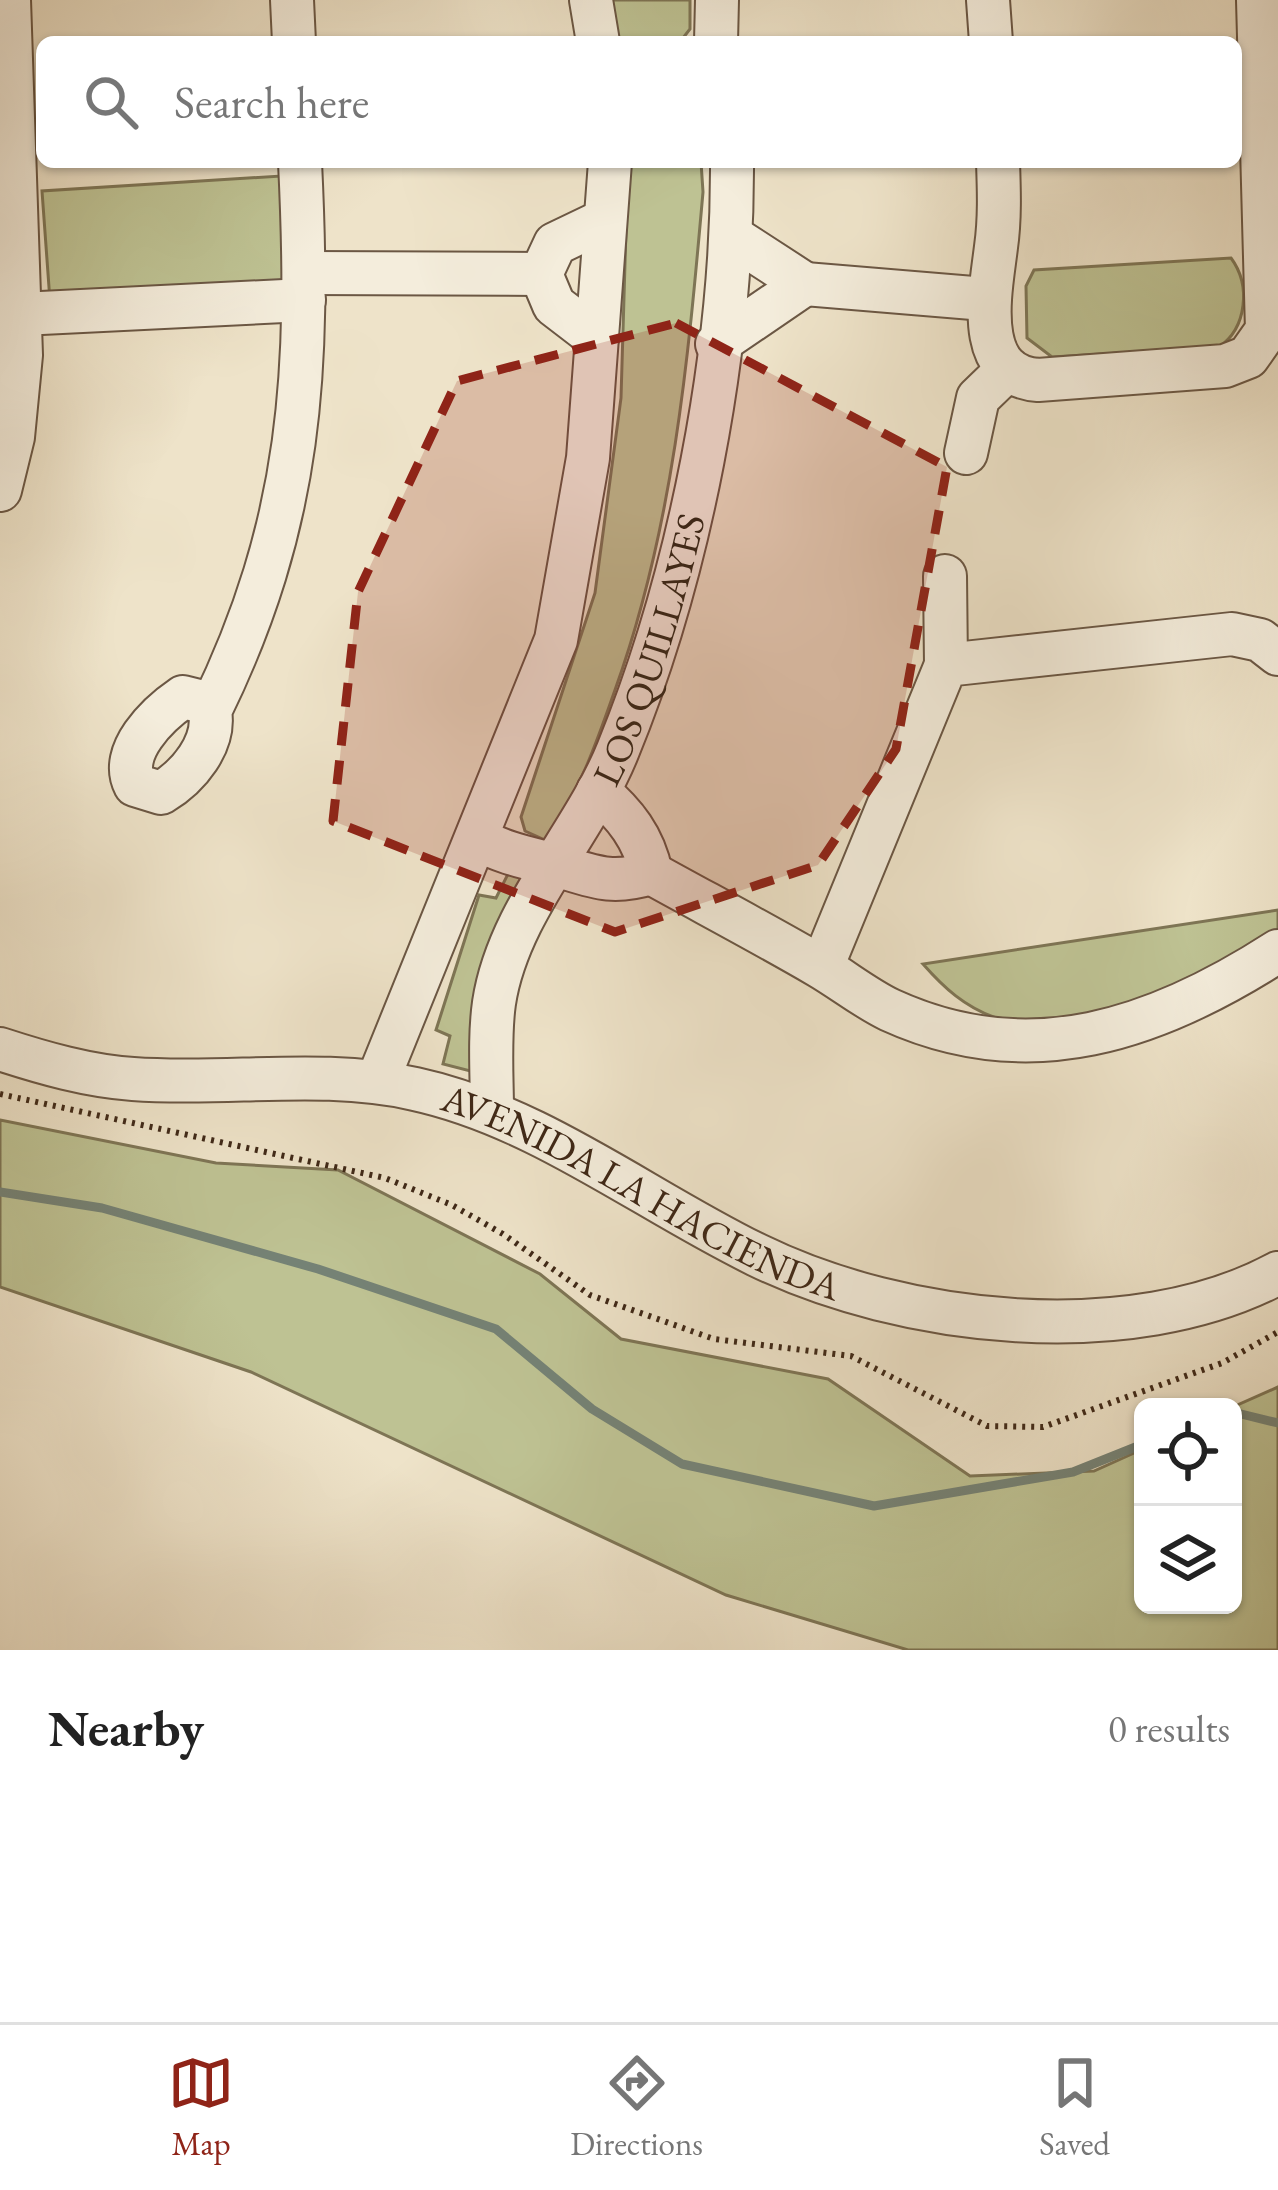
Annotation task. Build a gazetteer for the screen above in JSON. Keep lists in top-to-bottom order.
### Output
{
  "streets": {
    "street": ["LOS QUILLAYES", "AVENIDA LA HACIENDA"]
  },
  "crossings": [
    ["LOS QUILLAYES", "AVENIDA LA HACIENDA"]
  ],
  "page": {
    "search": "Search here",
    "heading": ["Nearby", "0 results"],
    "nav": ["Map", "Directions", "Saved"]
  }
}
